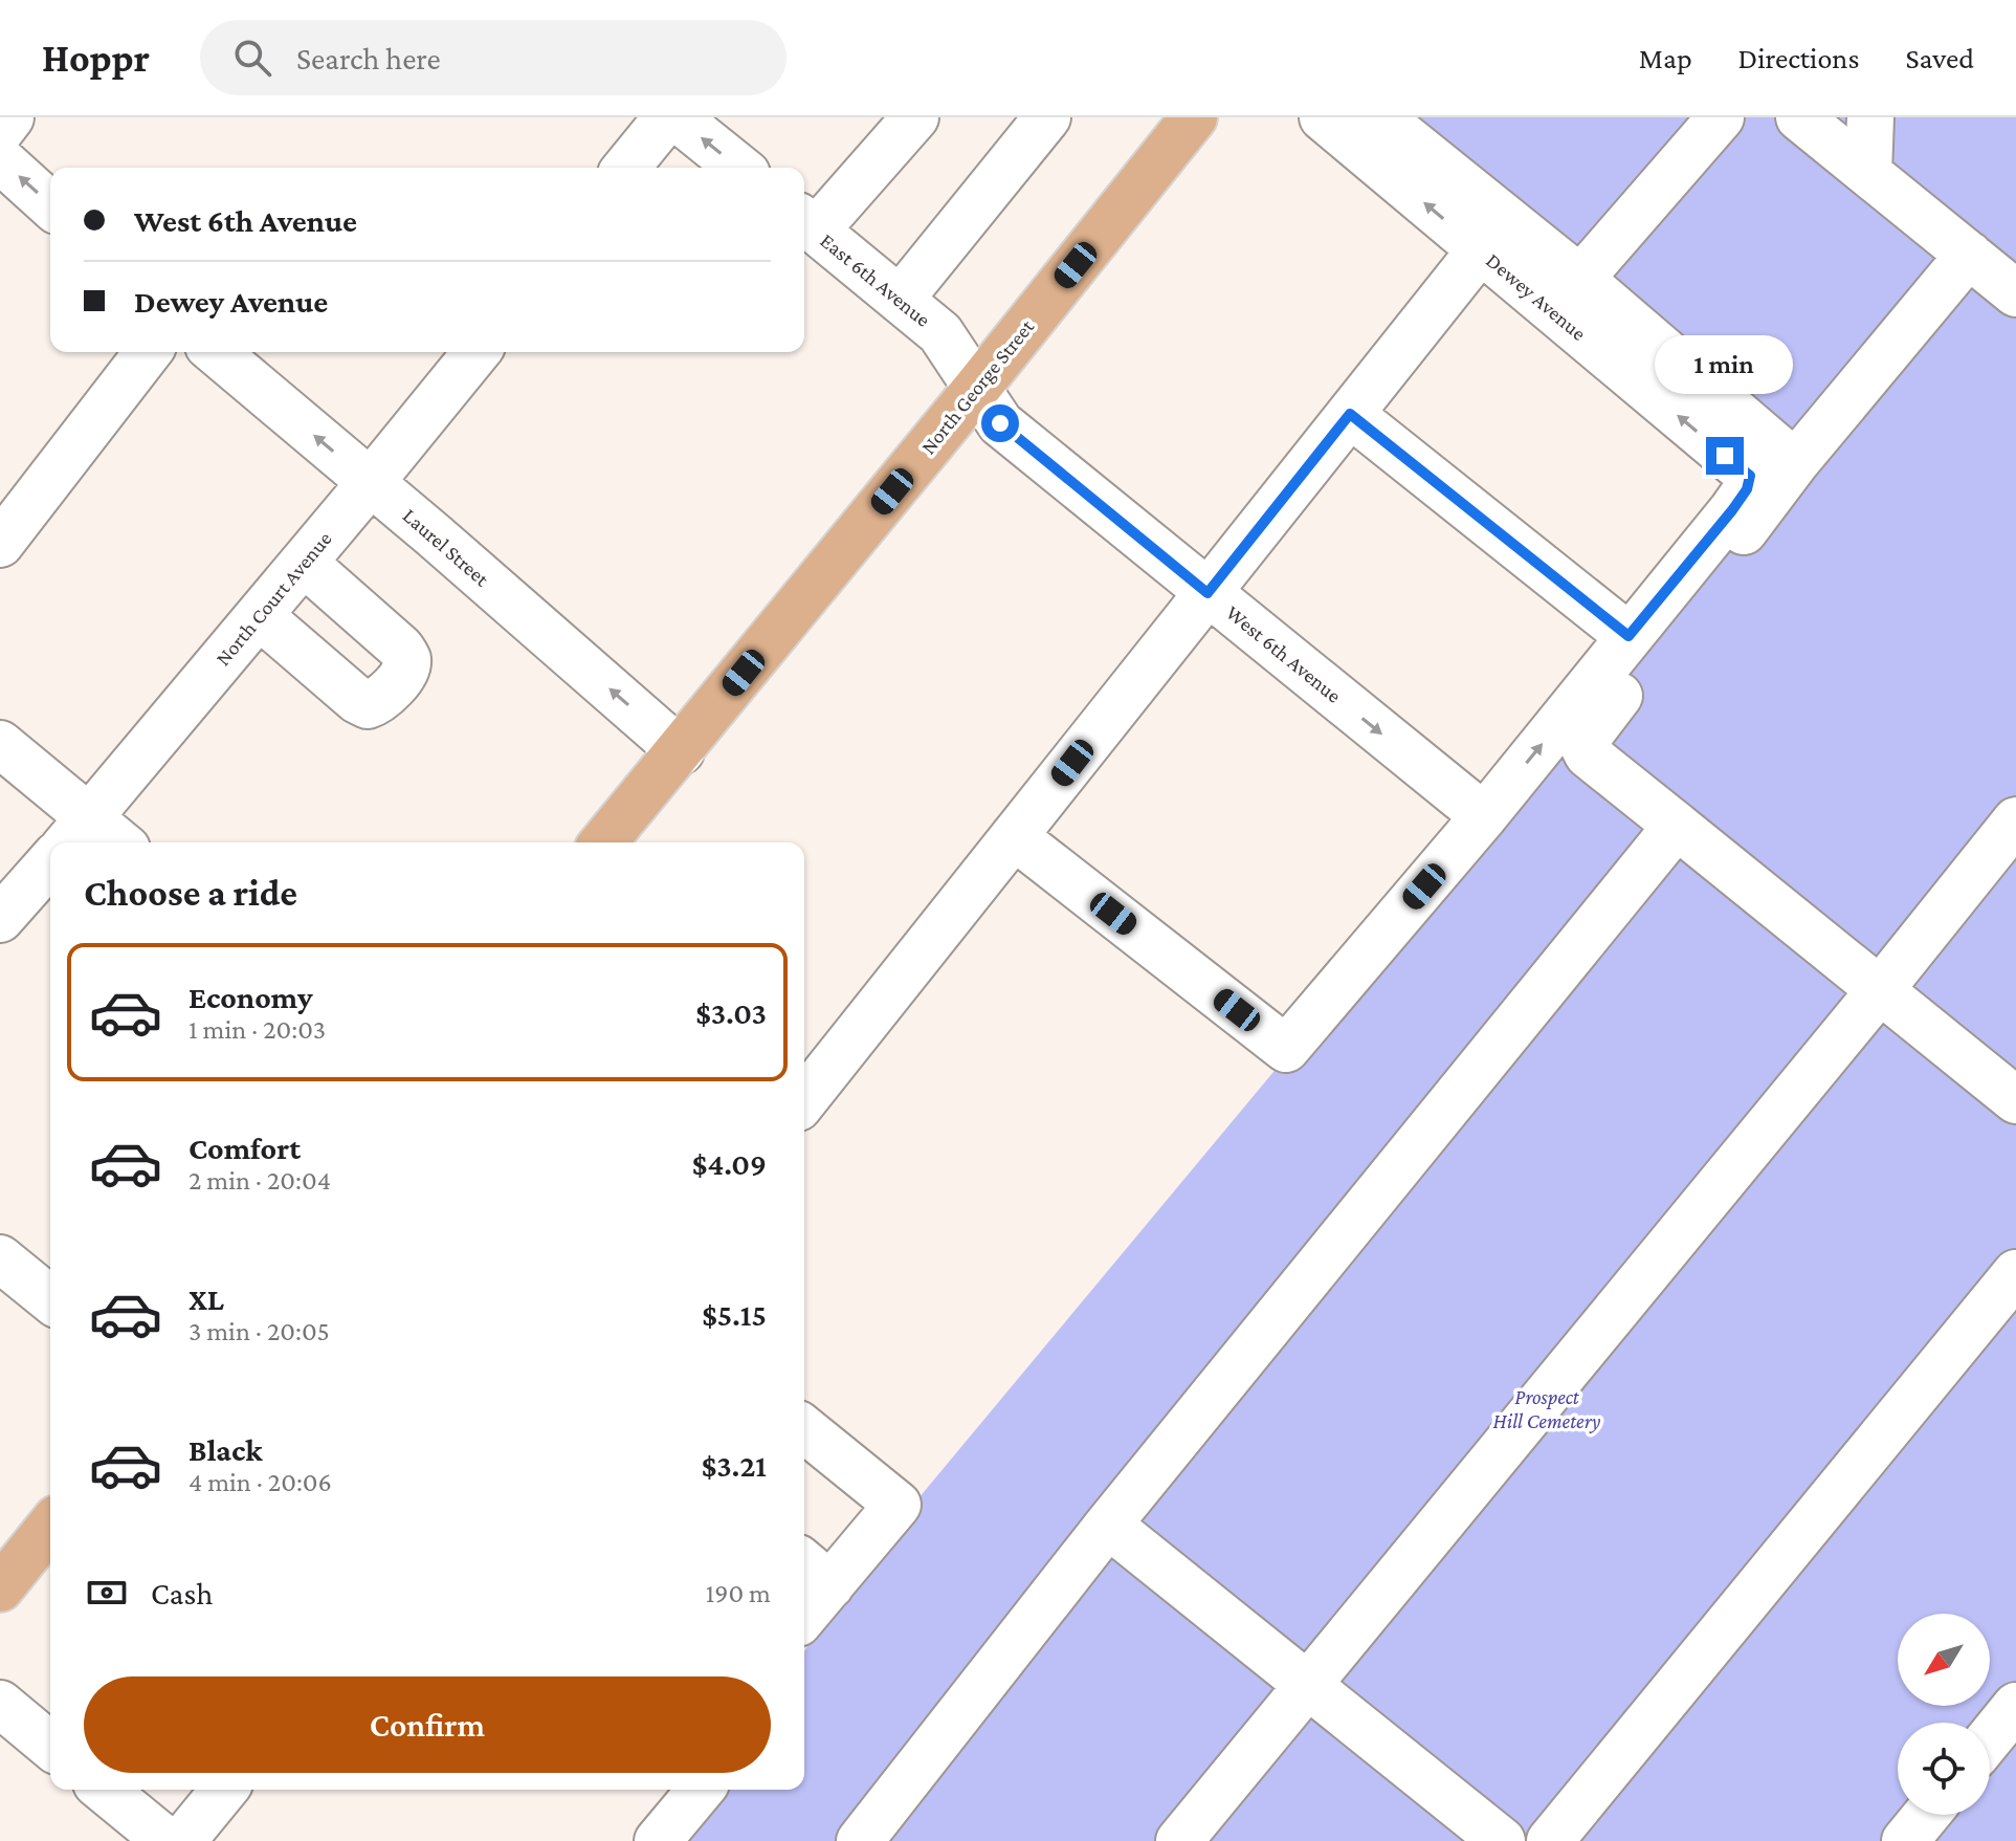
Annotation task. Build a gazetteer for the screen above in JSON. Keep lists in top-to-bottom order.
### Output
{
  "streets": {
    "main road": ["North George Street"],
    "street": [
      "East 6th Avenue",
      "Dewey Avenue",
      "Laurel Street",
      "North Court Avenue",
      "West 6th Avenue"
    ]
  },
  "crossings": [
    ["East 6th Avenue", "North George Street"],
    ["East 6th Avenue", "West 6th Avenue"],
    ["North George Street", "Laurel Street"],
    ["North George Street", "West 6th Avenue"],
    ["Laurel Street", "North Court Avenue"]
  ],
  "one_way": ["Laurel Street"],
  "parks": ["Prospect Hill Cemetery"],
  "north": "bottom left",
  "page": {
    "header": "Hoppr",
    "search": "Search here",
    "nav": ["Map", "Directions", "Saved"],
    "banner": ["West 6th Avenue", "Dewey Avenue"],
    "bubble": "1 min",
    "heading": "Choose a ride",
    "list": [
      {
        "name": "Economy",
        "note": "1 min · 20:03",
        "value": "$3.03"
      },
      {
        "name": "Comfort",
        "note": "2 min · 20:04",
        "value": "$4.09"
      },
      {
        "name": "XL",
        "note": "3 min · 20:05",
        "value": "$5.15"
      },
      {
        "name": "Black",
        "note": "4 min · 20:06",
        "value": "$3.21"
      }
    ],
    "pay": ["Cash", "190 m"],
    "buttons": "Confirm"
  }
}
